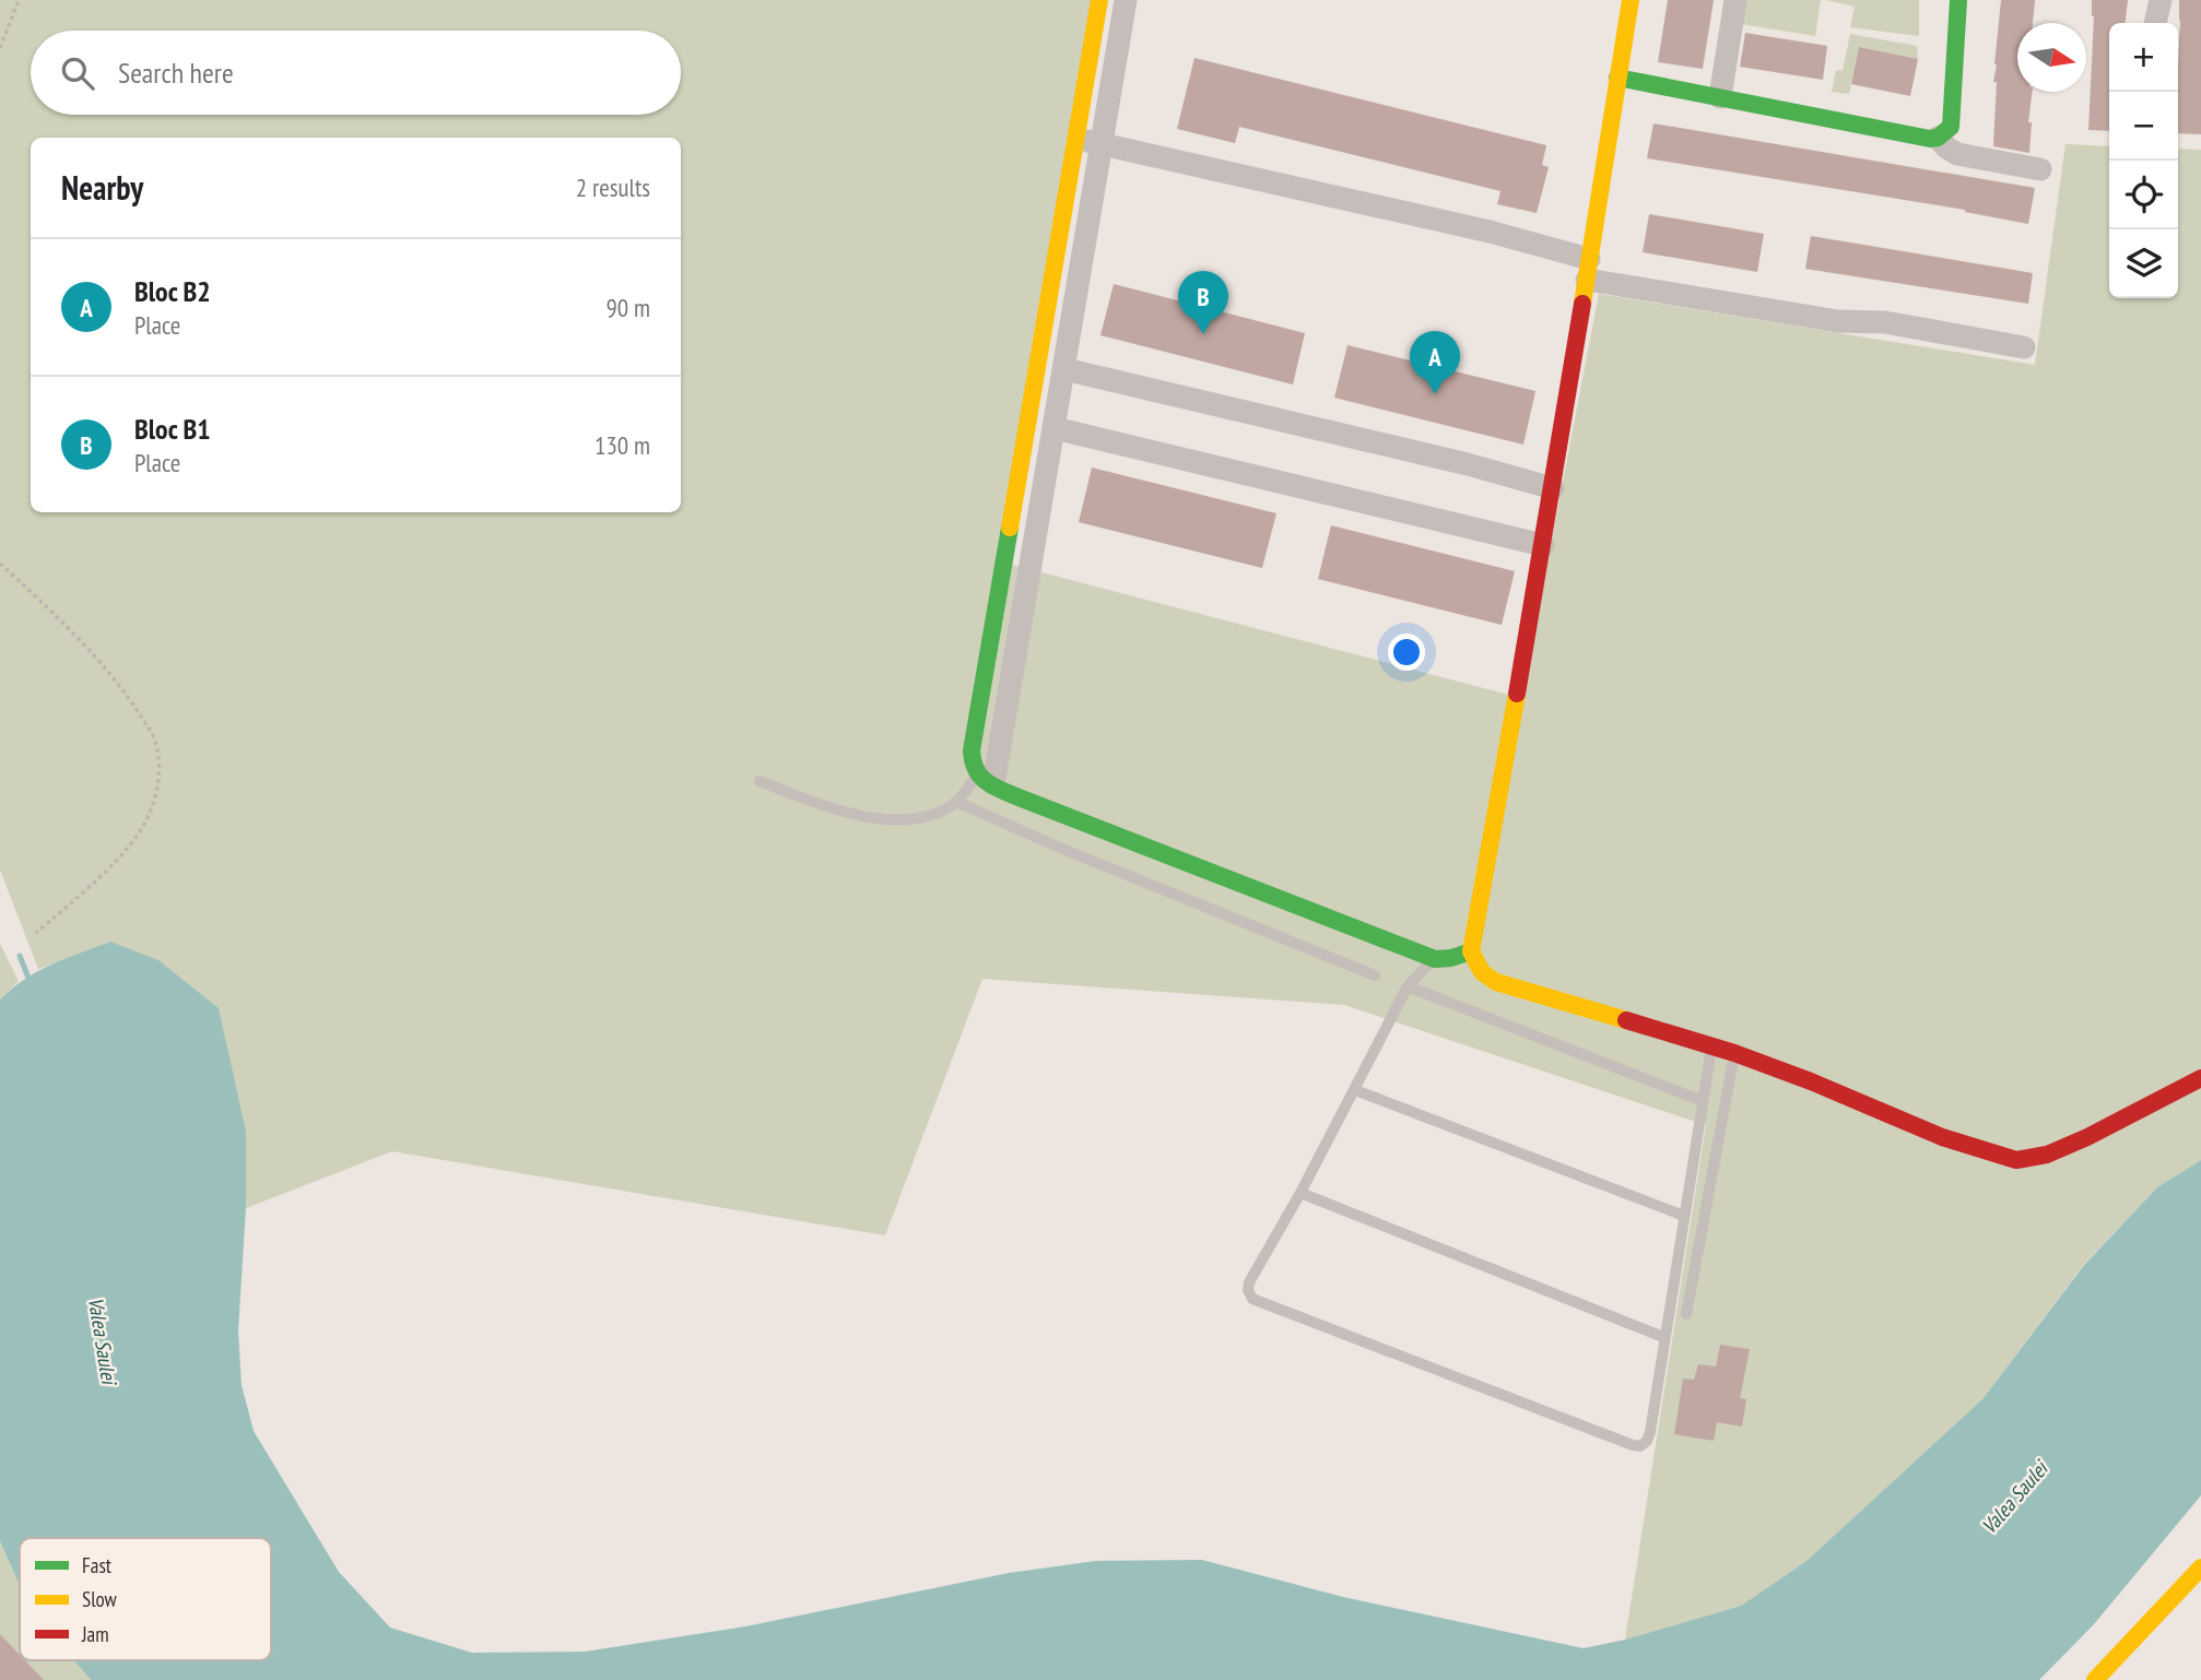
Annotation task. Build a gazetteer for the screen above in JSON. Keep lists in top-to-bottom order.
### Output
{
  "water": ["Valea Saulei"],
  "legend": ["Fast", "Slow", "Jam"],
  "north": "right",
  "page": {
    "map_buttons": ["+", "−"],
    "search": "Search here",
    "heading": ["Nearby", "2 results"],
    "list": [
      {
        "mark": "A",
        "name": "Bloc B2",
        "note": "Place",
        "value": "90 m"
      },
      {
        "mark": "B",
        "name": "Bloc B1",
        "note": "Place",
        "value": "130 m"
      }
    ],
    "pins": ["B", "A"]
  }
}
